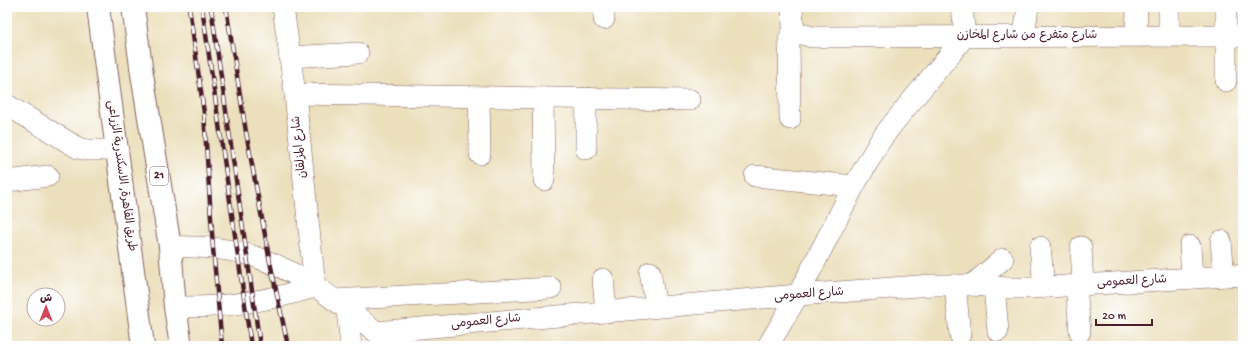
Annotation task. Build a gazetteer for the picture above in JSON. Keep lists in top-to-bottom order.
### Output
{
  "streets": {
    "highway": ["طريق القاهرة, الاسكندرية الزراعى", "21"],
    "street": ["شارع متفرع من شارع المخازن", "شارع المزلقان", "شارع العمومى"]
  },
  "scale_bar": "20 m",
  "north": "top"
}
